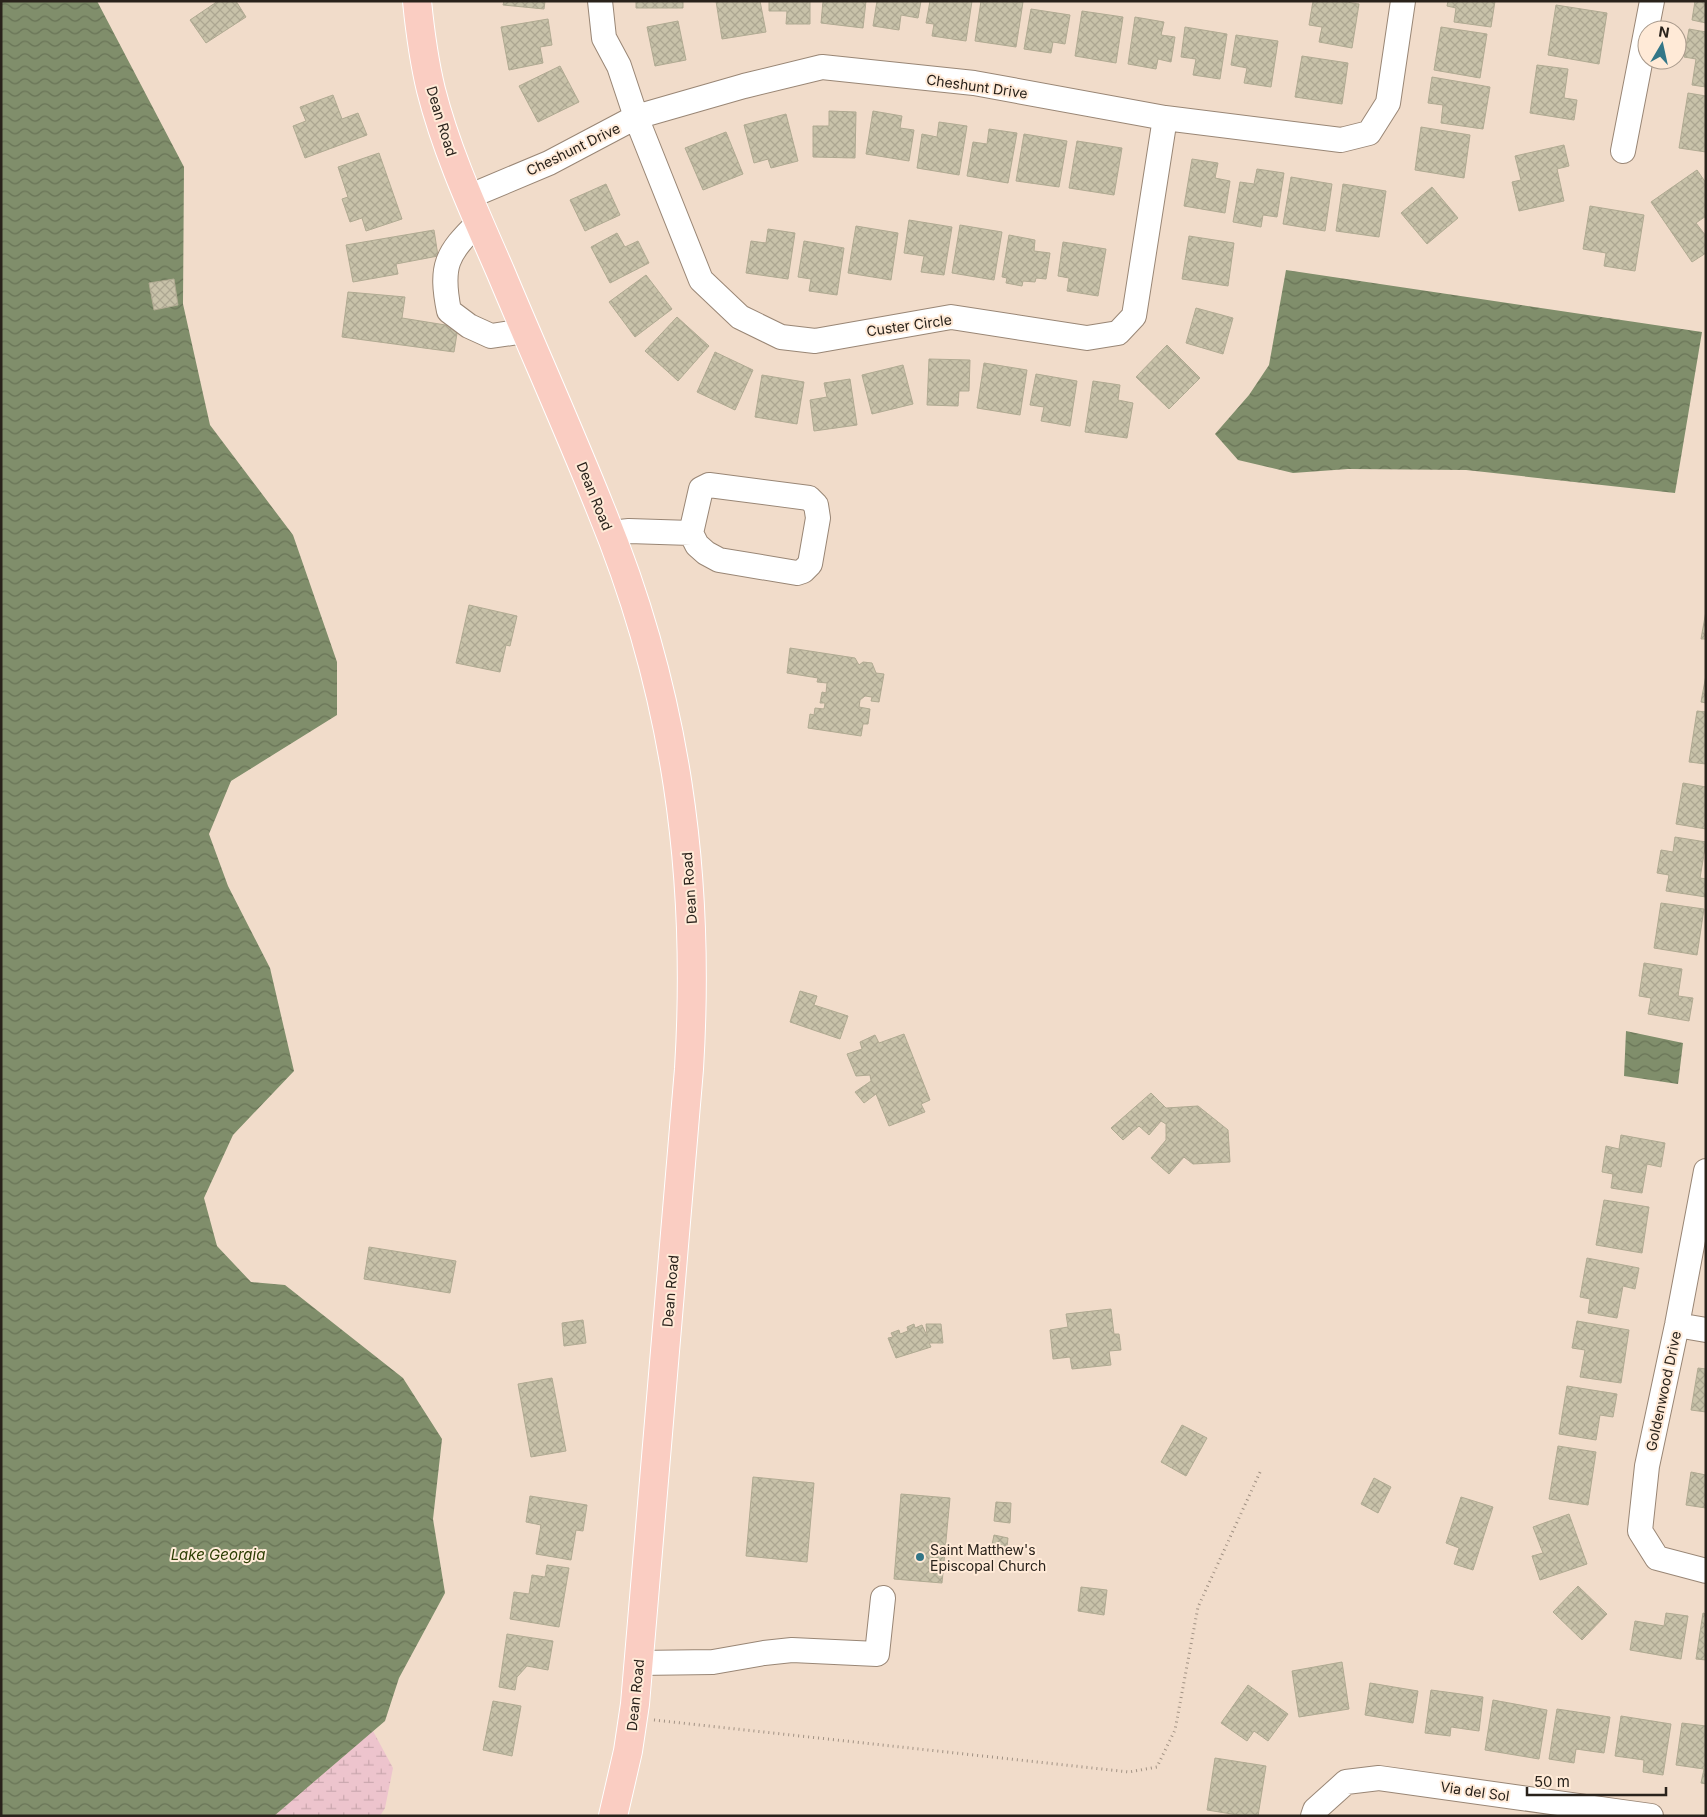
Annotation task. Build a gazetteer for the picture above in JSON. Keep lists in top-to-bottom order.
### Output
{
  "streets": {
    "main road": ["Dean Road"],
    "street": [
      "Cheshunt Drive",
      "Custer Circle",
      "Goldenwood Drive",
      "Via del Sol"
    ]
  },
  "crossings": [
    ["Cheshunt Drive", "Dean Road"],
    ["Cheshunt Drive", "Custer Circle"]
  ],
  "water": ["Lake Georgia"],
  "places": ["Saint Matthew's Episcopal Church"],
  "scale_bar": "50 m",
  "north": "top"
}
